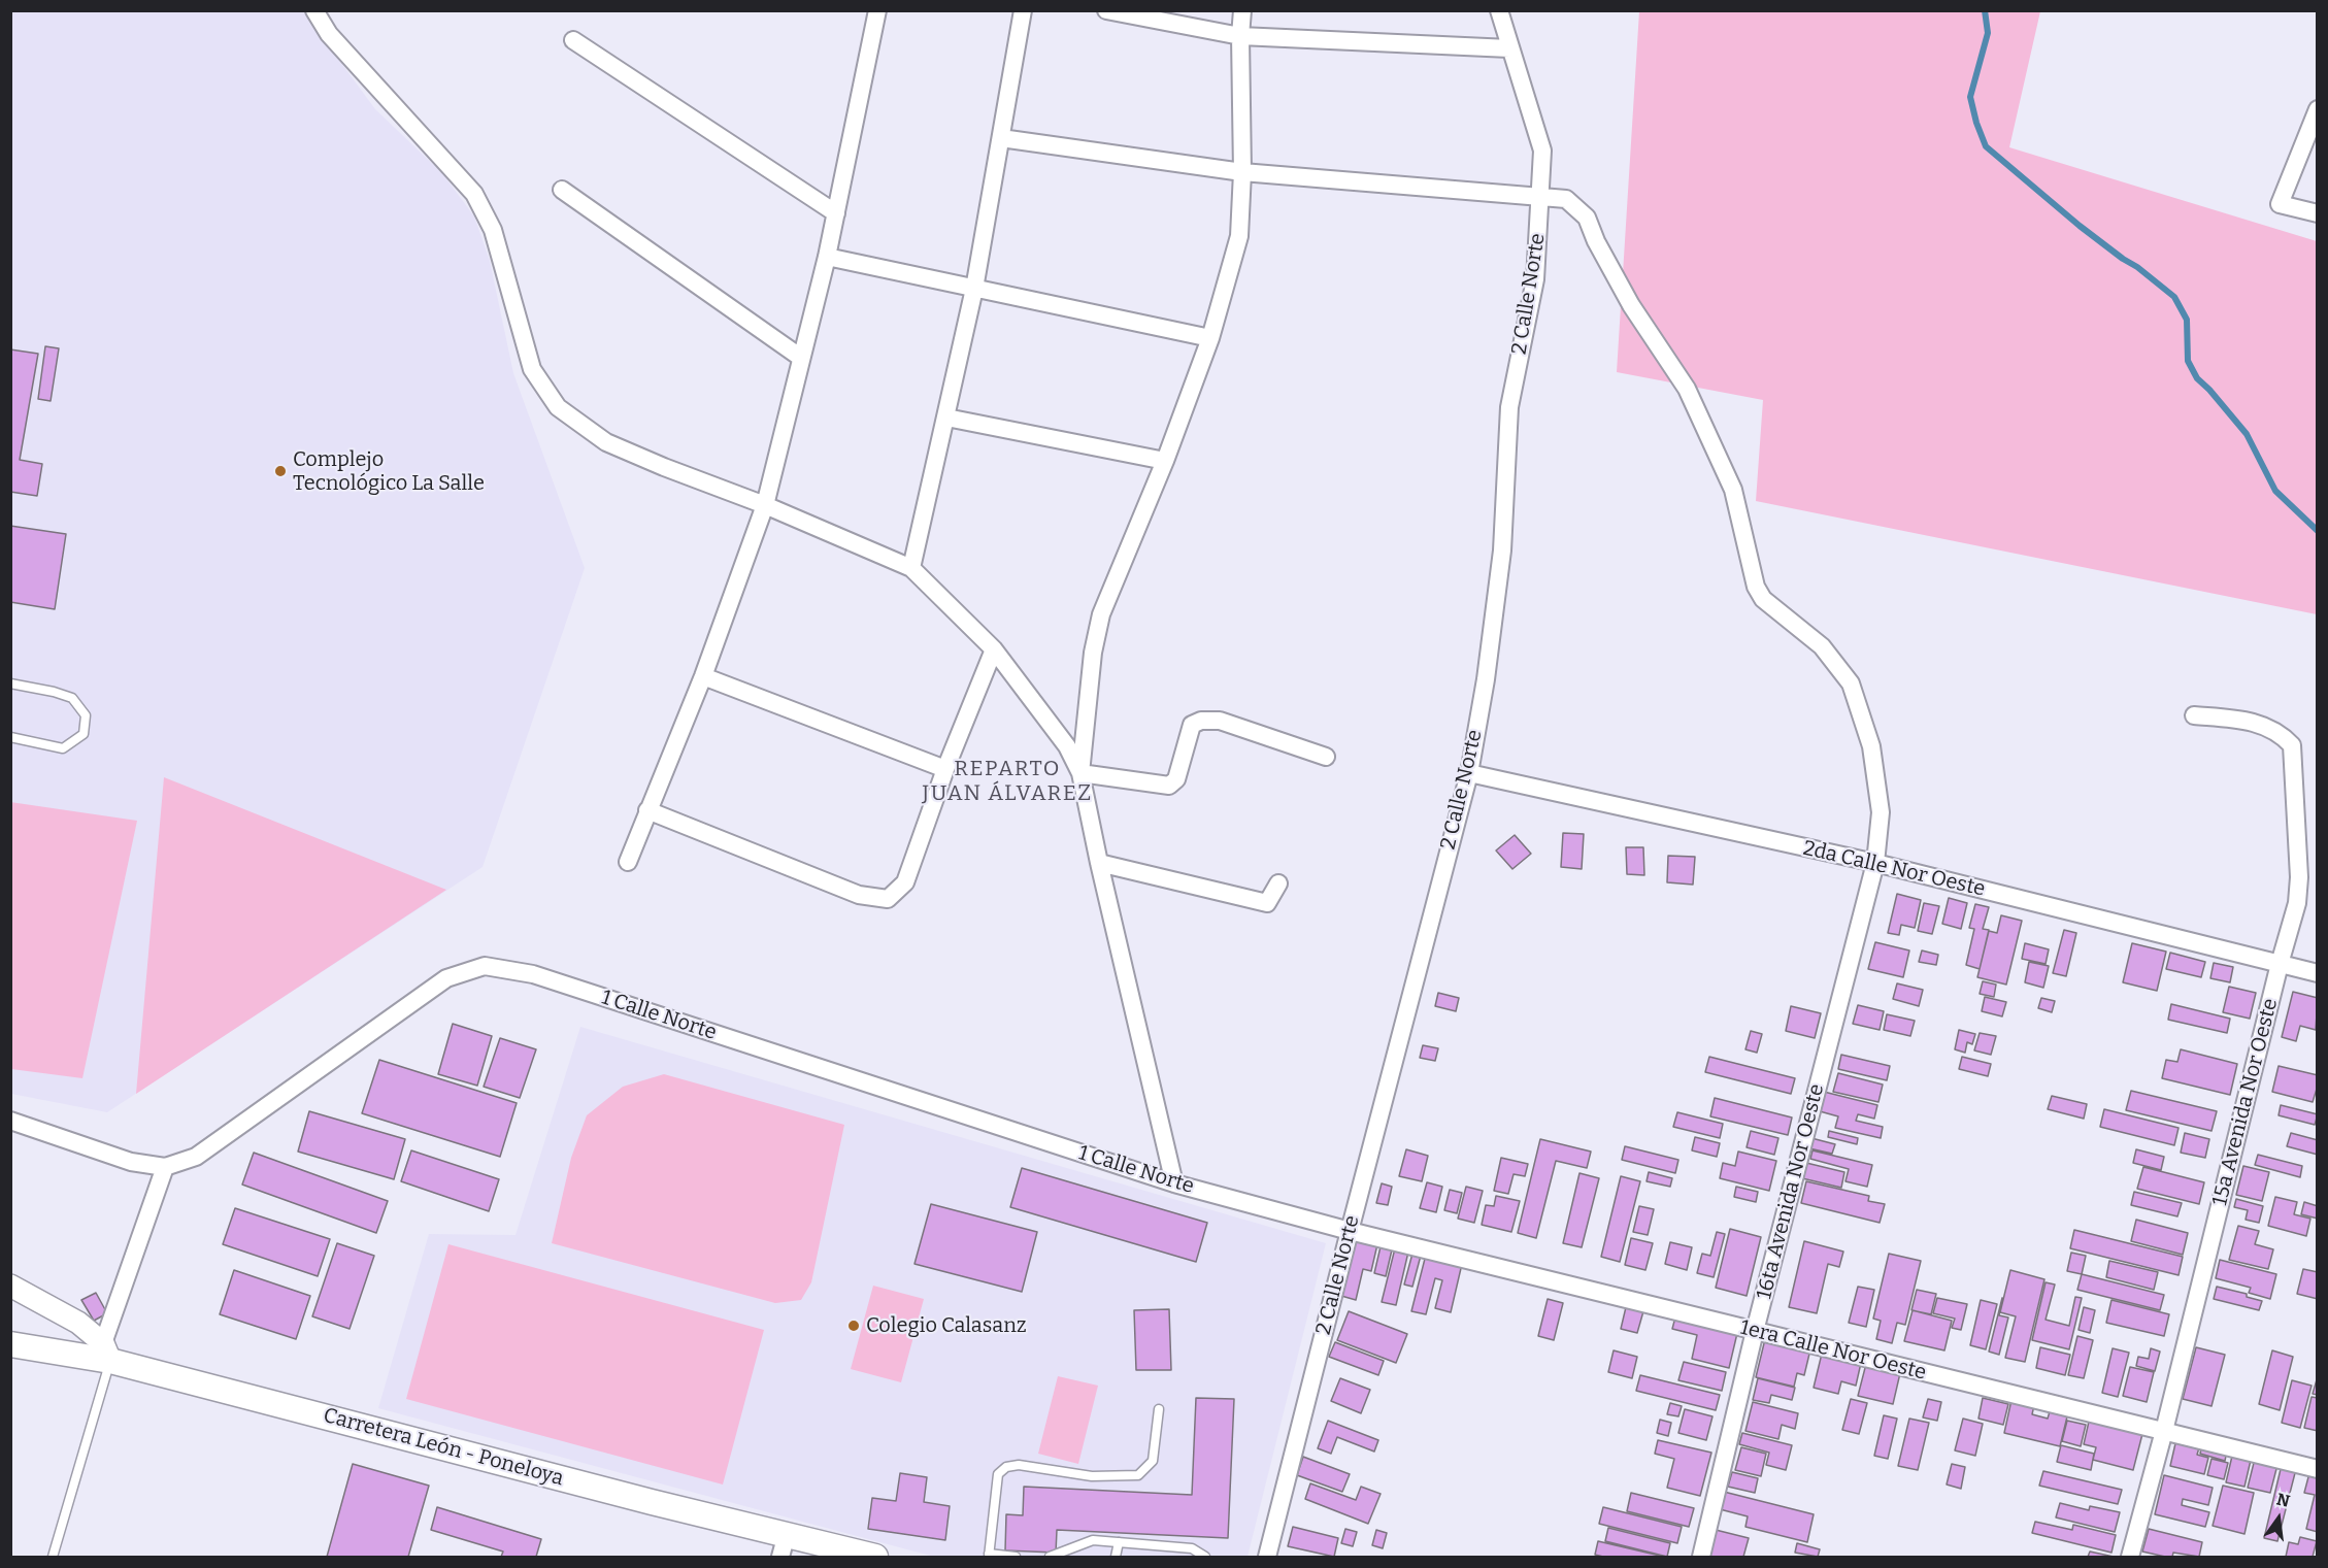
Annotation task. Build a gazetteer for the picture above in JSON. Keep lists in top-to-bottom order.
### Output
{
  "streets": {
    "main road": ["Carretera León - Poneloya"],
    "street": [
      "2 Calle Norte",
      "2da Calle Nor Oeste",
      "1 Calle Norte",
      "15a Avenida Nor Oeste",
      "16ta Avenida Nor Oeste",
      "1era Calle Nor Oeste"
    ]
  },
  "crossings": [
    ["2 Calle Norte", "2da Calle Nor Oeste"],
    ["2 Calle Norte", "1 Calle Norte"],
    ["2 Calle Norte", "16ta Avenida Nor Oeste"],
    ["2 Calle Norte", "1era Calle Nor Oeste"],
    ["2da Calle Nor Oeste", "15a Avenida Nor Oeste"],
    ["2da Calle Nor Oeste", "16ta Avenida Nor Oeste"],
    ["1 Calle Norte", "1era Calle Nor Oeste"],
    ["15a Avenida Nor Oeste", "1era Calle Nor Oeste"],
    ["16ta Avenida Nor Oeste", "1era Calle Nor Oeste"]
  ],
  "districts": ["REPARTO JUAN ÁLVAREZ"],
  "places": ["Complejo Tecnológico La Salle", "Colegio Calasanz"],
  "north": "top"
}
